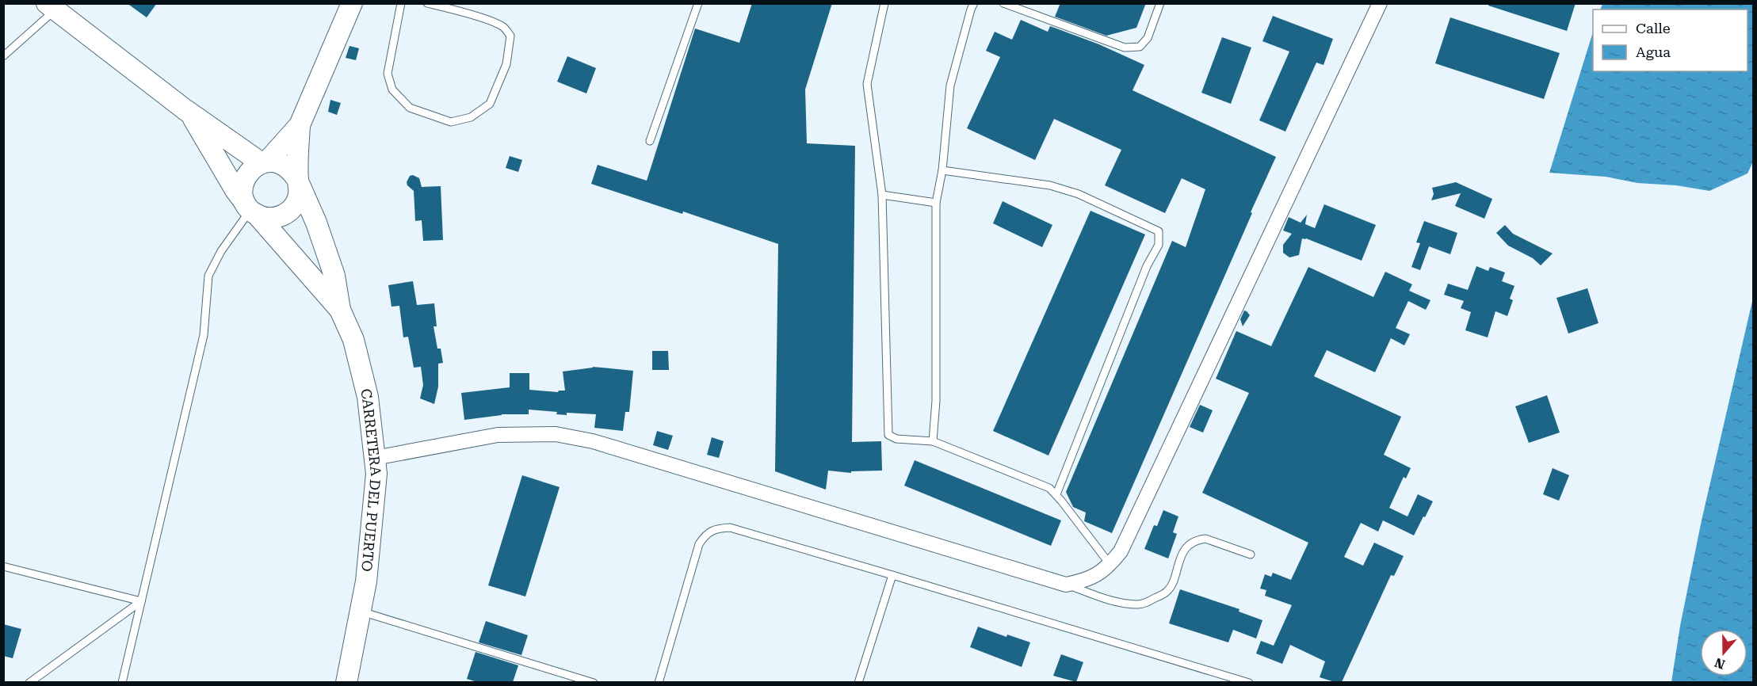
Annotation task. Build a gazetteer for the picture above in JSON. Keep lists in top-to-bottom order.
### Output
{
  "streets": {
    "main road": ["CARRETERA DEL PUERTO"]
  },
  "legend": ["Calle", "Agua"],
  "north": "bottom"
}
